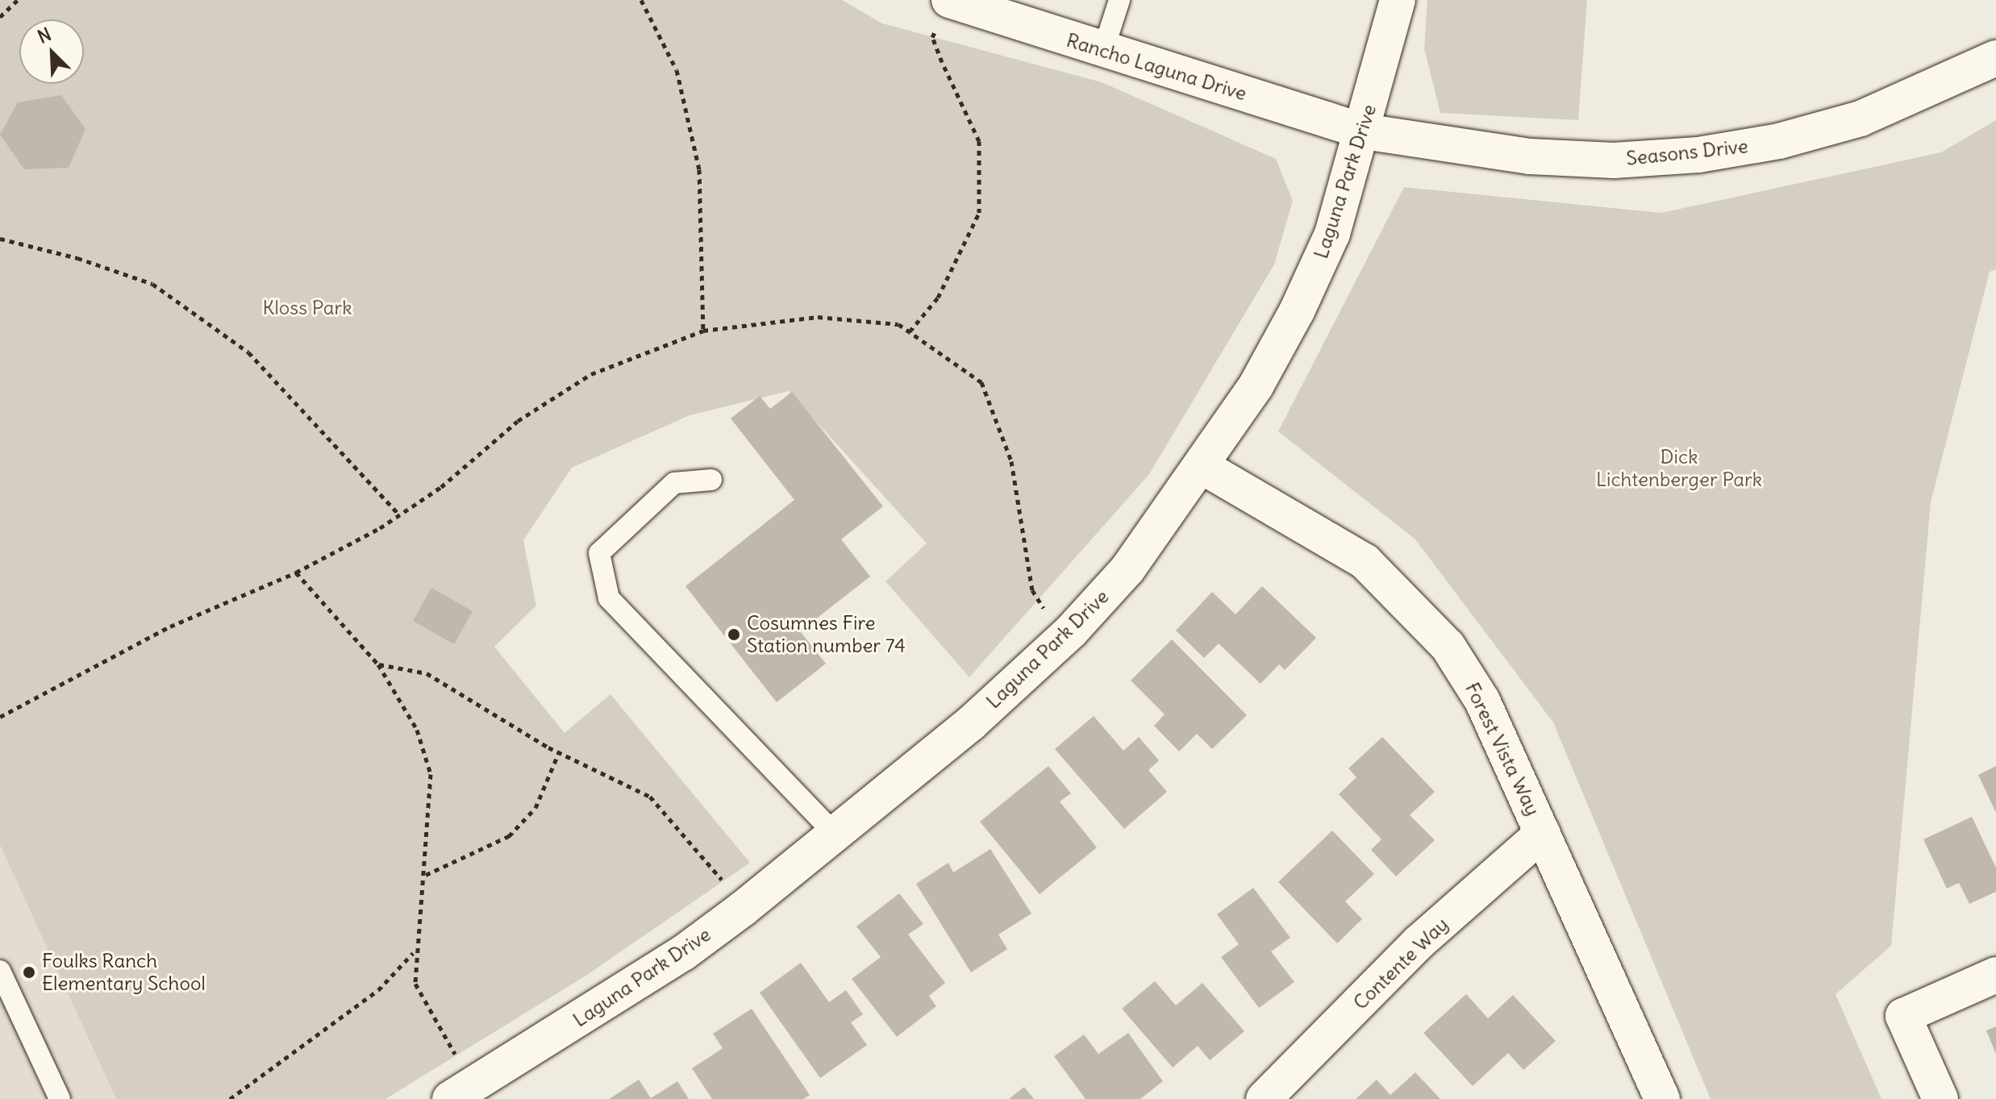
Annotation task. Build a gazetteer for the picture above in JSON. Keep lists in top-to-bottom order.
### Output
{
  "streets": {
    "street": [
      "Rancho Laguna Drive",
      "Seasons Drive",
      "Laguna Park Drive",
      "Forest Vista Way",
      "Contente Way"
    ]
  },
  "crossings": [
    ["Rancho Laguna Drive", "Seasons Drive"],
    ["Rancho Laguna Drive", "Laguna Park Drive"],
    ["Seasons Drive", "Laguna Park Drive"],
    ["Laguna Park Drive", "Forest Vista Way"],
    ["Forest Vista Way", "Contente Way"]
  ],
  "parks": ["Kloss Park", "Dick Lichtenberger Park"],
  "places": ["Cosumnes Fire Station number 74", "Foulks Ranch Elementary School"],
  "north": "top left"
}
